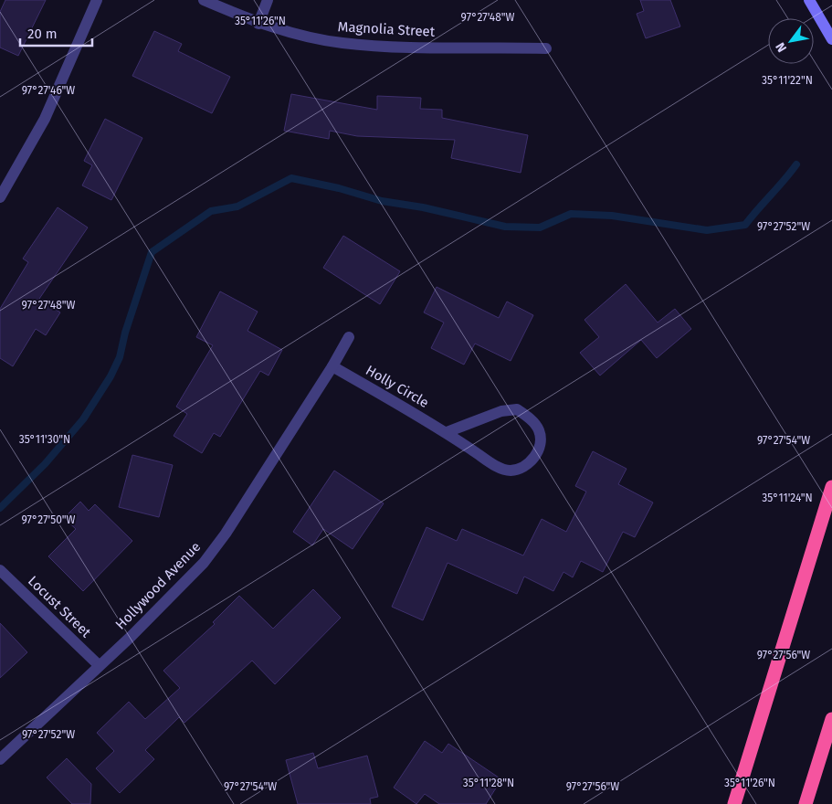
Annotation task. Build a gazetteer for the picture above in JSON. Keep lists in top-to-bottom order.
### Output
{
  "streets": {
    "street": [
      "Magnolia Street",
      "Holly Circle",
      "Hollywood Avenue",
      "Locust Street"
    ]
  },
  "crossings": [
    ["Holly Circle", "Hollywood Avenue"],
    ["Hollywood Avenue", "Locust Street"]
  ],
  "scale_bar": "20 m",
  "north": "bottom left",
  "coordinates": [
    "97°27'48\"W",
    "35°11'26\"N",
    "35°11'22\"N",
    "97°27'46\"W",
    "97°27'52\"W",
    "35°11'30\"N",
    "97°27'54\"W",
    "35°11'24\"N",
    "97°27'50\"W",
    "97°27'56\"W",
    "35°11'28\"N"
  ]
}
